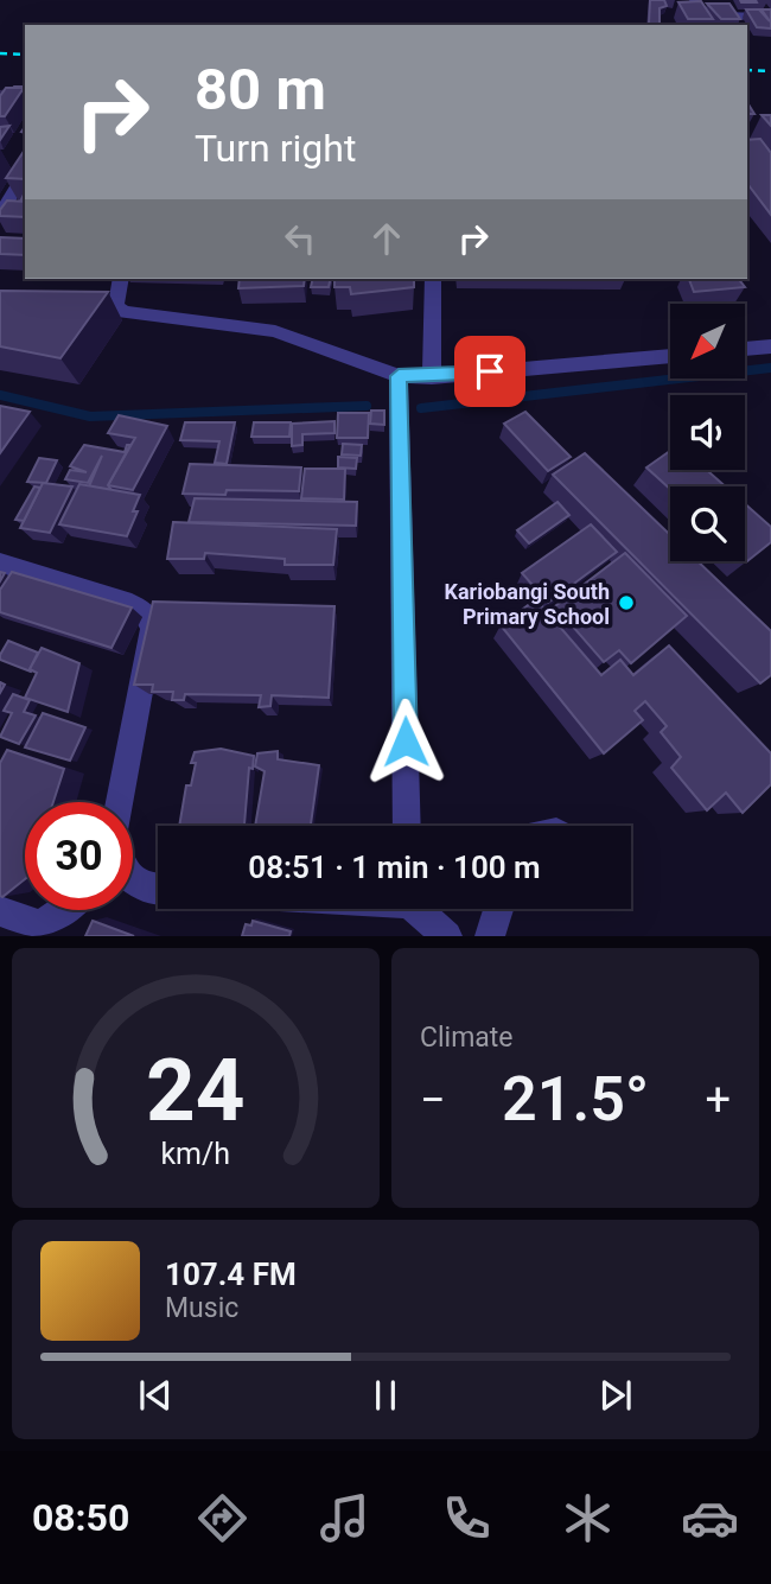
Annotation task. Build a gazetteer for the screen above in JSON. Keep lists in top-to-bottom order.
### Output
{
  "places": ["Kariobangi South Primary School"],
  "north": "bottom left",
  "page": {
    "turn": ["80 m", "Turn right"],
    "limit": "30",
    "trip": "08:51 · 1 min · 100 m",
    "tile": "Climate",
    "heat": ["−", "21.5°", "+"],
    "song": ["107.4 FM", "Music"],
    "tabs": "08:50",
    "gauge": ["24", "km/h"]
  }
}
